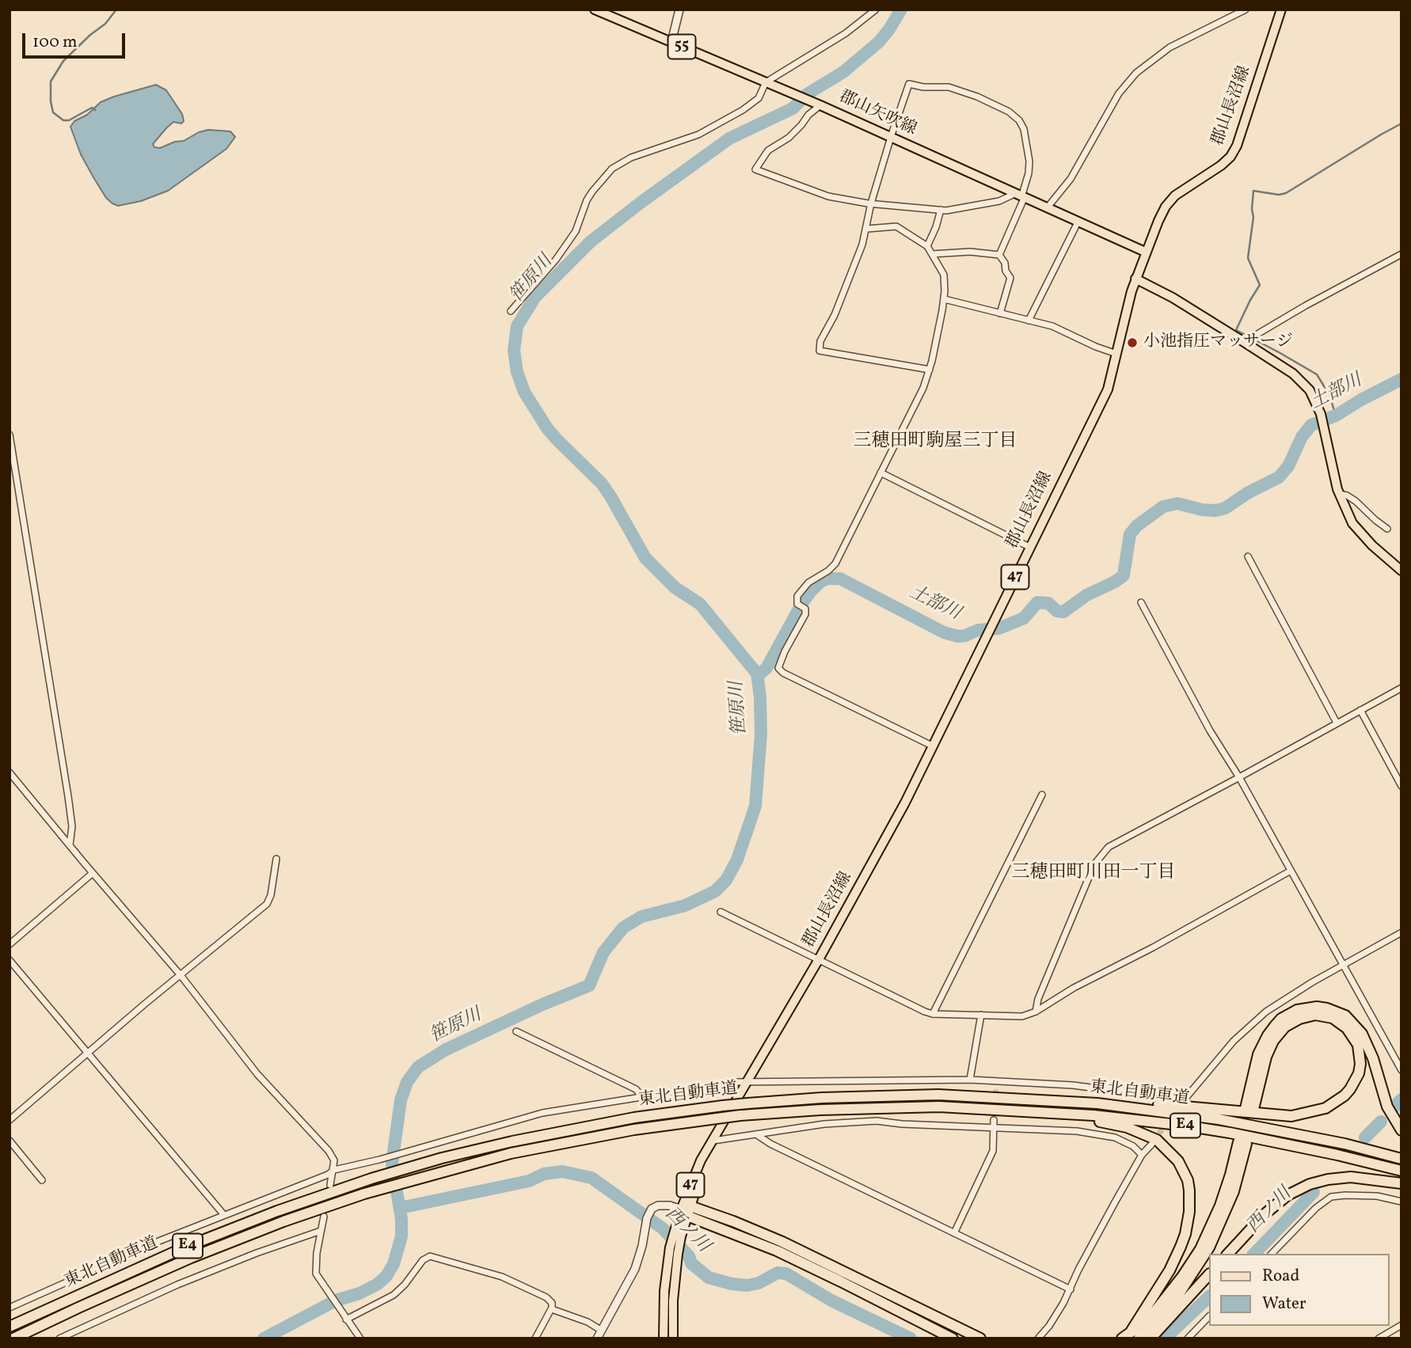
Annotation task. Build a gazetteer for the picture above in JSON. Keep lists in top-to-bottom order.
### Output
{
  "streets": {
    "highway": ["東北自動車道", "E4"],
    "main road": [
      "55",
      "郡山長沼線",
      "郡山矢吹線",
      "47"
    ]
  },
  "crossings": [
    ["郡山長沼線", "郡山矢吹線"]
  ],
  "districts": ["三穂田町駒屋三丁目", "三穂田町川田一丁目"],
  "water": ["笹原川", "土部川", "西ノ川"],
  "places": ["小池指圧マッサージ"],
  "legend": ["Road", "Water"],
  "scale_bar": "100 m"
}
